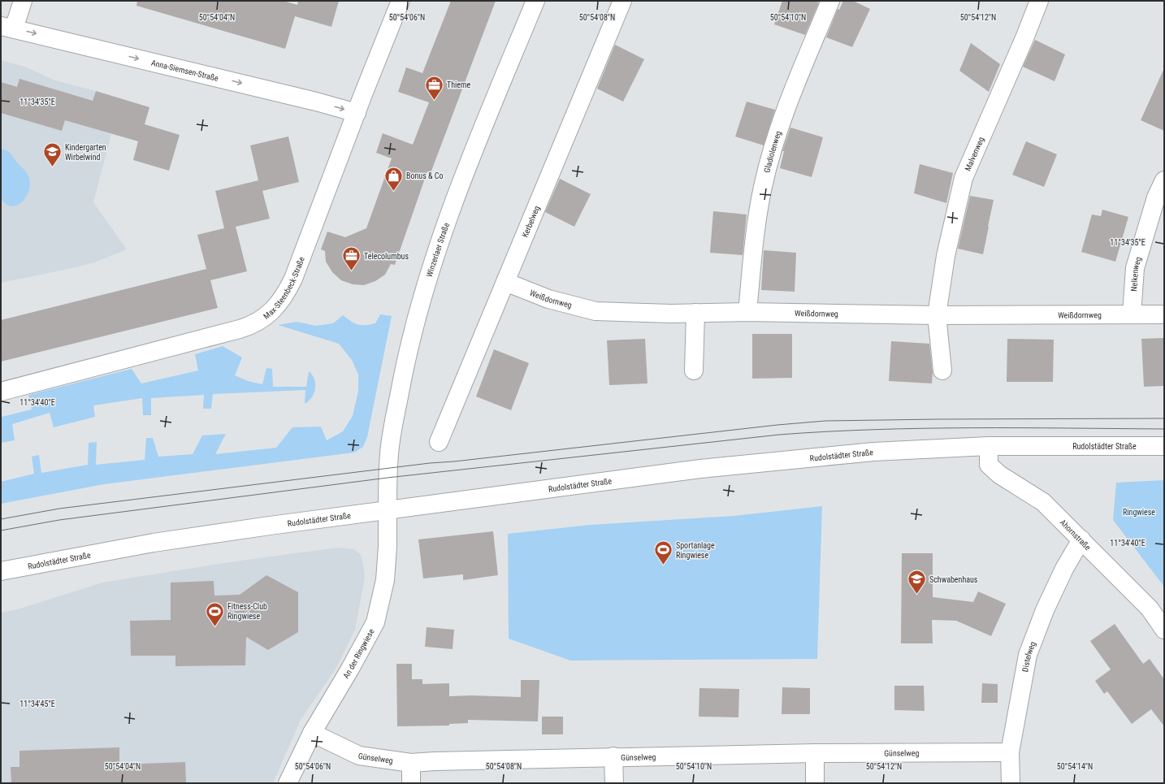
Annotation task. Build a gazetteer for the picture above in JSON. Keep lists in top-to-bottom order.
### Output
{
  "streets": {
    "street": [
      "Anna-Siemsen-Straße",
      "Gladiolenweg",
      "Malvenweg",
      "Kerbelweg",
      "Winzerlaer Straße",
      "Nelkenweg",
      "Max-Steenbeck-Straße",
      "Weißdornweg",
      "Rudolstädter Straße",
      "Ahornstraße",
      "An der Ringwiese",
      "Distelweg",
      "Günselweg"
    ]
  },
  "crossings": [
    ["Anna-Siemsen-Straße", "Max-Steenbeck-Straße"],
    ["Gladiolenweg", "Weißdornweg"],
    ["Malvenweg", "Weißdornweg"],
    ["Kerbelweg", "Weißdornweg"],
    ["Winzerlaer Straße", "Rudolstädter Straße"],
    ["Winzerlaer Straße", "An der Ringwiese"],
    ["Nelkenweg", "Weißdornweg"],
    ["Rudolstädter Straße", "Ahornstraße"],
    ["Rudolstädter Straße", "An der Ringwiese"],
    ["Ahornstraße", "Distelweg"],
    ["An der Ringwiese", "Günselweg"],
    ["Distelweg", "Günselweg"]
  ],
  "one_way": ["Anna-Siemsen-Straße"],
  "parks": ["Ringwiese"],
  "places": {
    "office": ["Thieme", "Telecolumbus"],
    "school or university": ["Kindergarten Wirbelwind", "Schwabenhaus"],
    "shop": ["Bonus & Co"],
    "sports": ["Sportanlage Ringwiese", "Fitness-Club Ringwiese"]
  },
  "coordinates": [
    "50°54'04\"N",
    "50°54'06\"N",
    "50°54'08\"N",
    "50°54'10\"N",
    "50°54'12\"N",
    "11°34'35\"E",
    "11°34'40\"E",
    "11°34'45\"E",
    "50°54'14\"N"
  ]
}
